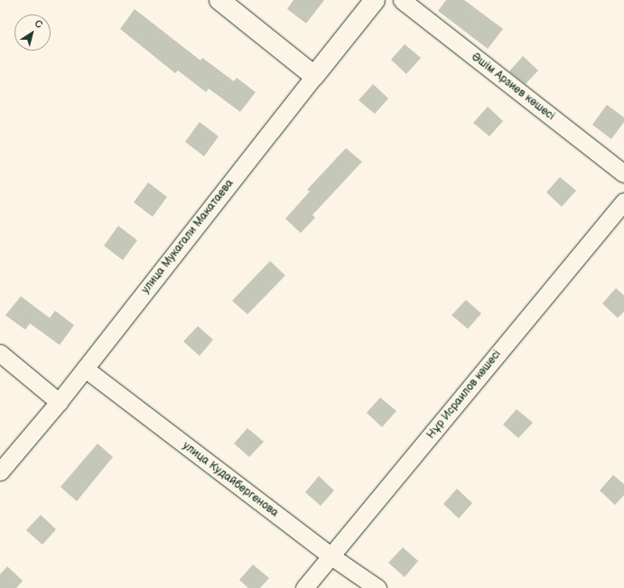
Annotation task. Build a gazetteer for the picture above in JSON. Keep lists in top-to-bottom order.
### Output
{
  "streets": {
    "street": [
      "Әшім Арзиев көшесі",
      "улица Мукагали Макатаева",
      "Нұр Исраилов көшесі",
      "улица Кудайбергенова"
    ]
  },
  "crossings": [
    ["улица Мукагали Макатаева", "улица Кудайбергенова"],
    ["Нұр Исраилов көшесі", "улица Кудайбергенова"]
  ],
  "north": "top right"
}
